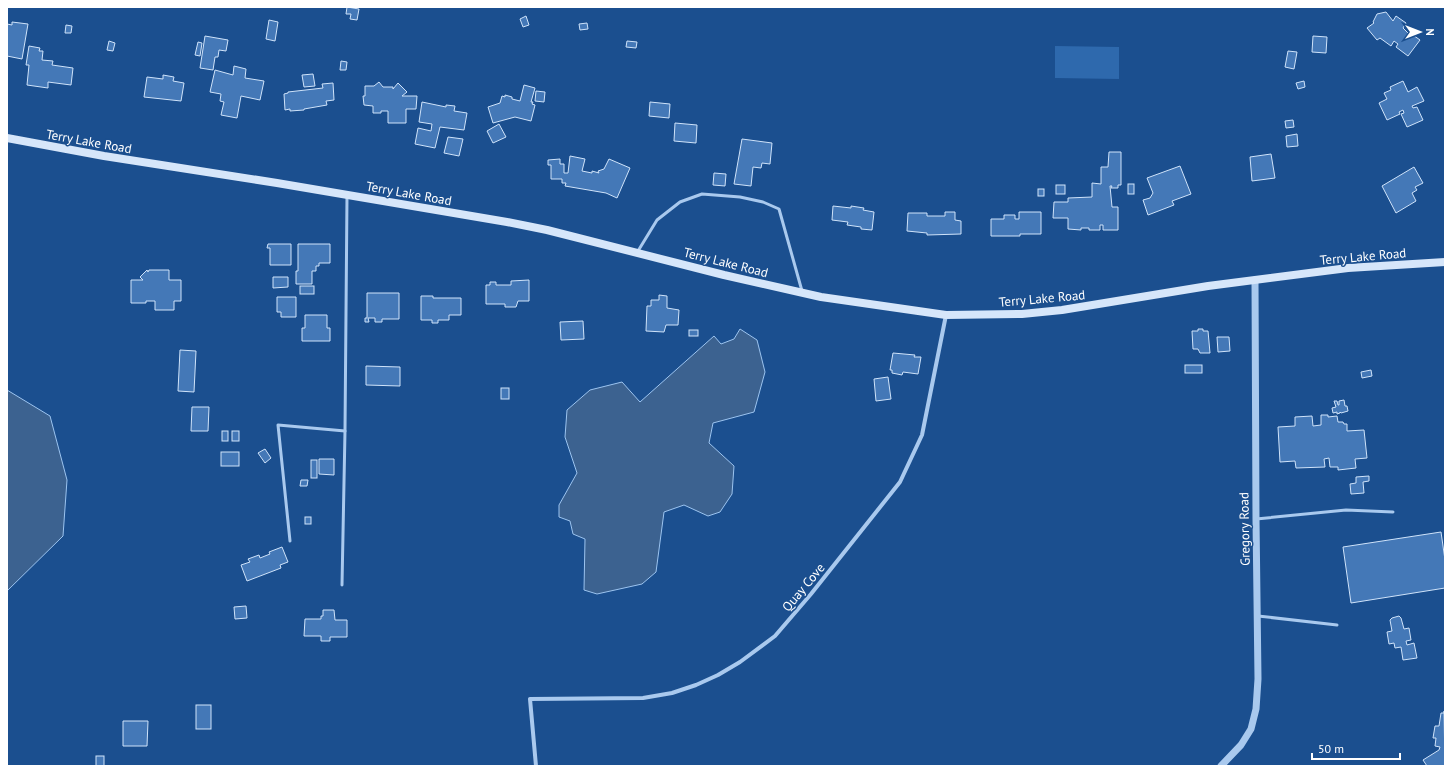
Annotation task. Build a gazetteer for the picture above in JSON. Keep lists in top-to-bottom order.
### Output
{
  "streets": {
    "main road": ["Terry Lake Road"],
    "street": ["Gregory Road", "Quay Cove"]
  },
  "crossings": [
    ["Terry Lake Road", "Gregory Road"],
    ["Terry Lake Road", "Quay Cove"]
  ],
  "scale_bar": "50 m",
  "north": "right"
}
